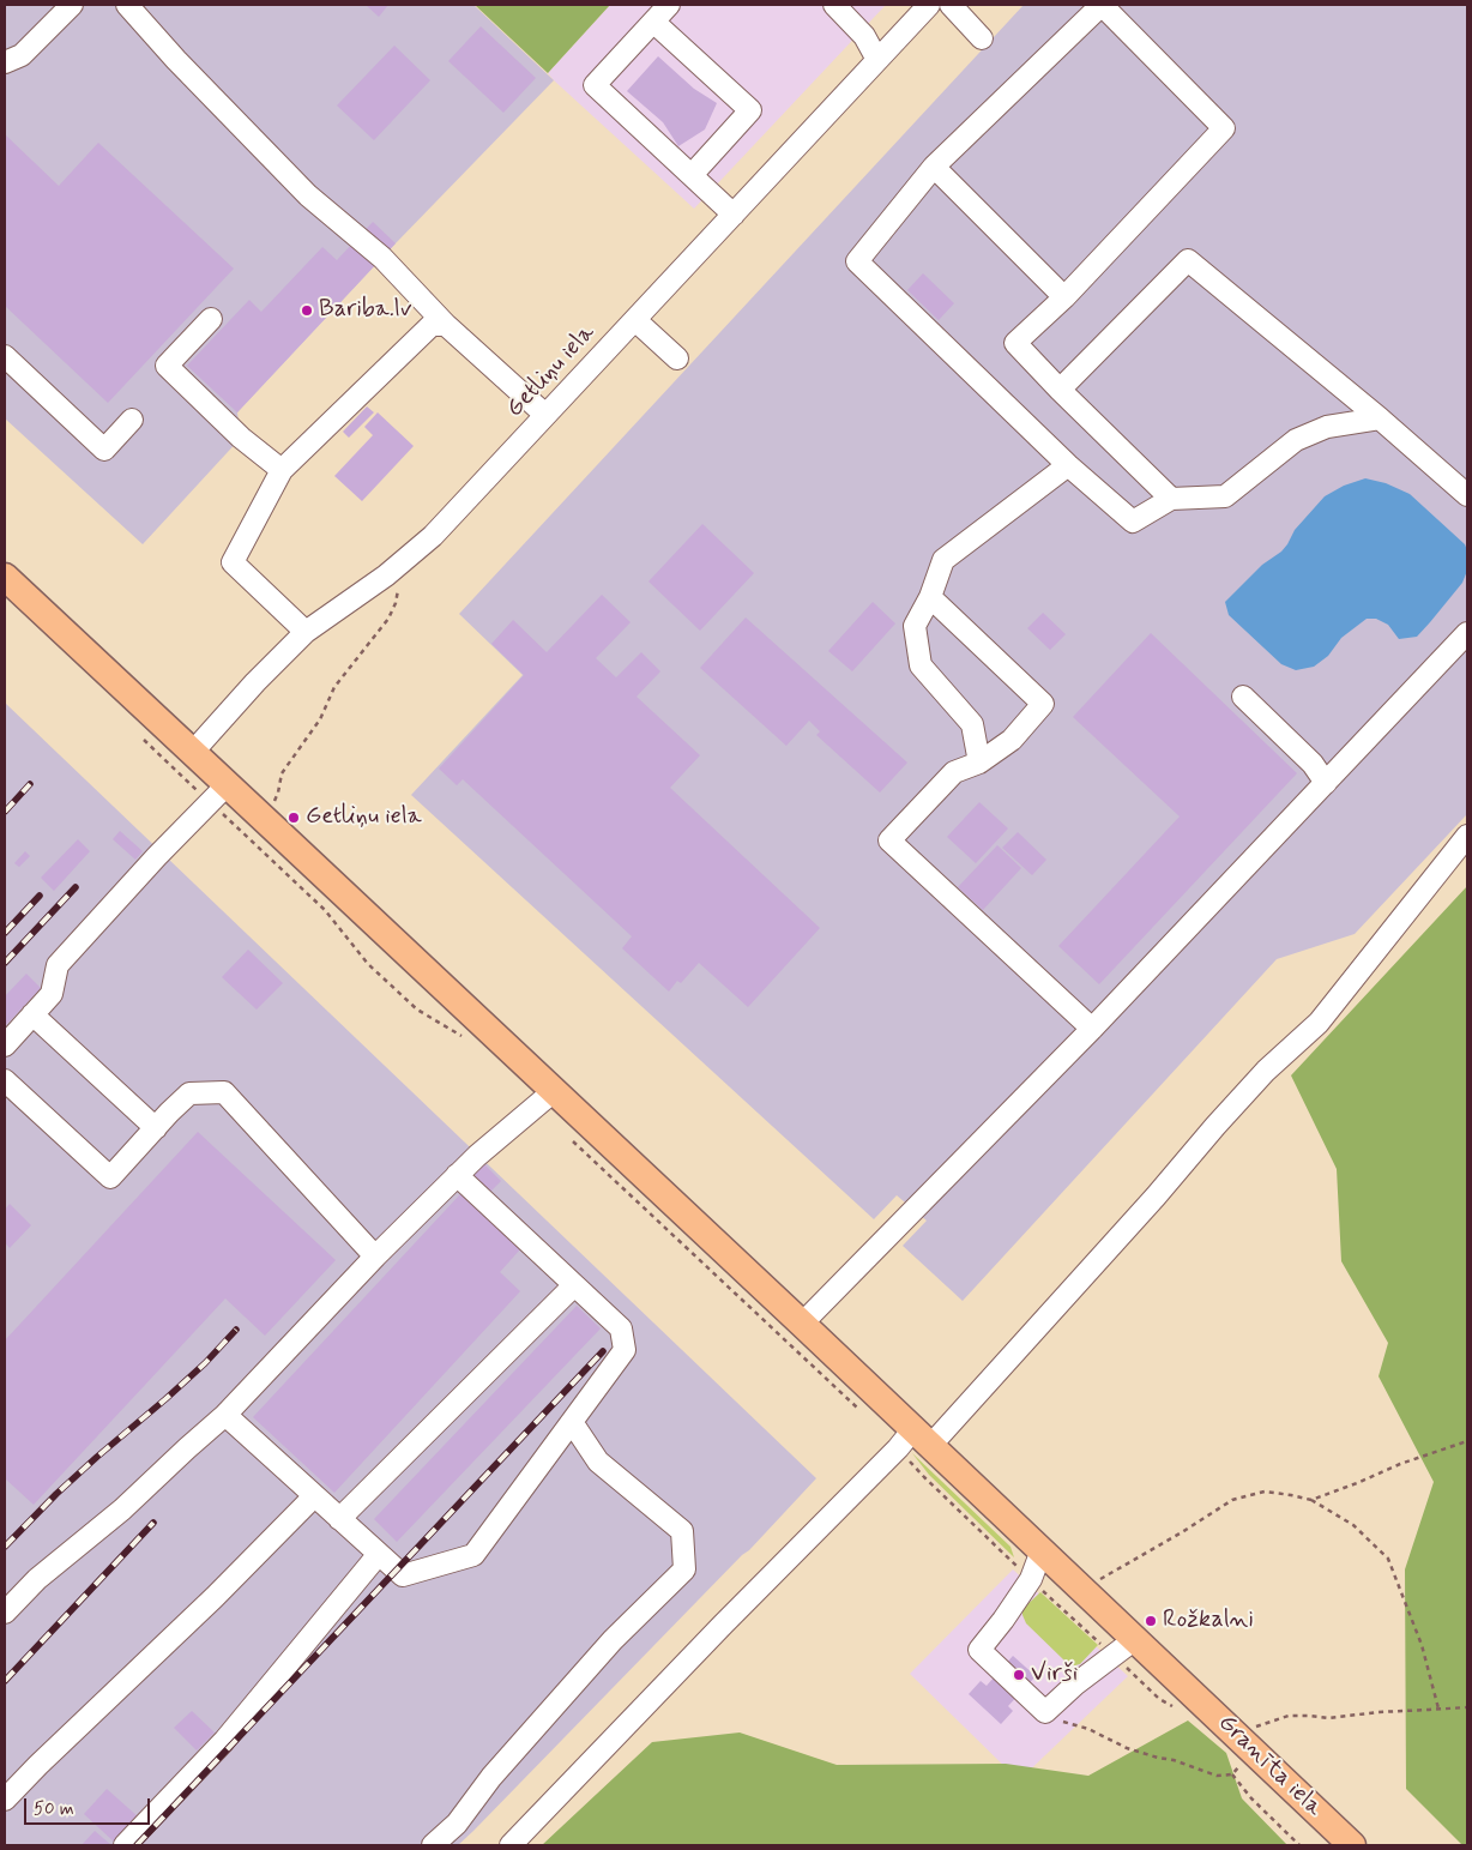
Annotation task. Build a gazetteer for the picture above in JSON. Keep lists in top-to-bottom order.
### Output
{
  "streets": {
    "main road": ["Granīta iela"],
    "street": ["Getliņu iela"]
  },
  "crossings": [
    ["Getliņu iela", "Granīta iela"]
  ],
  "places": [
    "Bariba.lv",
    "Getliņu iela",
    "Rožkalni",
    "Virši"
  ],
  "scale_bar": "50 m"
}
